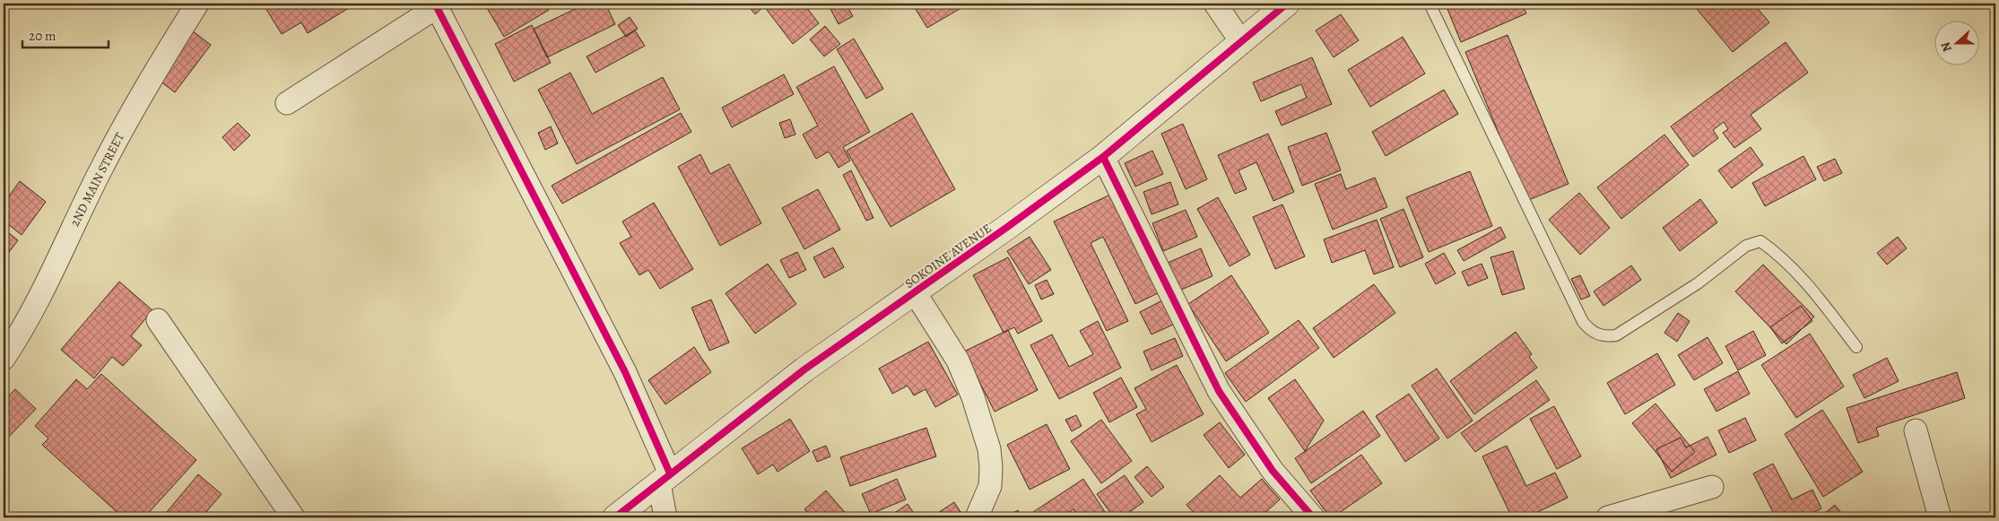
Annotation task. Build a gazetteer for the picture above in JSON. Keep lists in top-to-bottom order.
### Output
{
  "streets": {
    "street": ["2ND MAIN STREET", "SOKOINE AVENUE"]
  },
  "scale_bar": "20 m",
  "north": "left"
}
